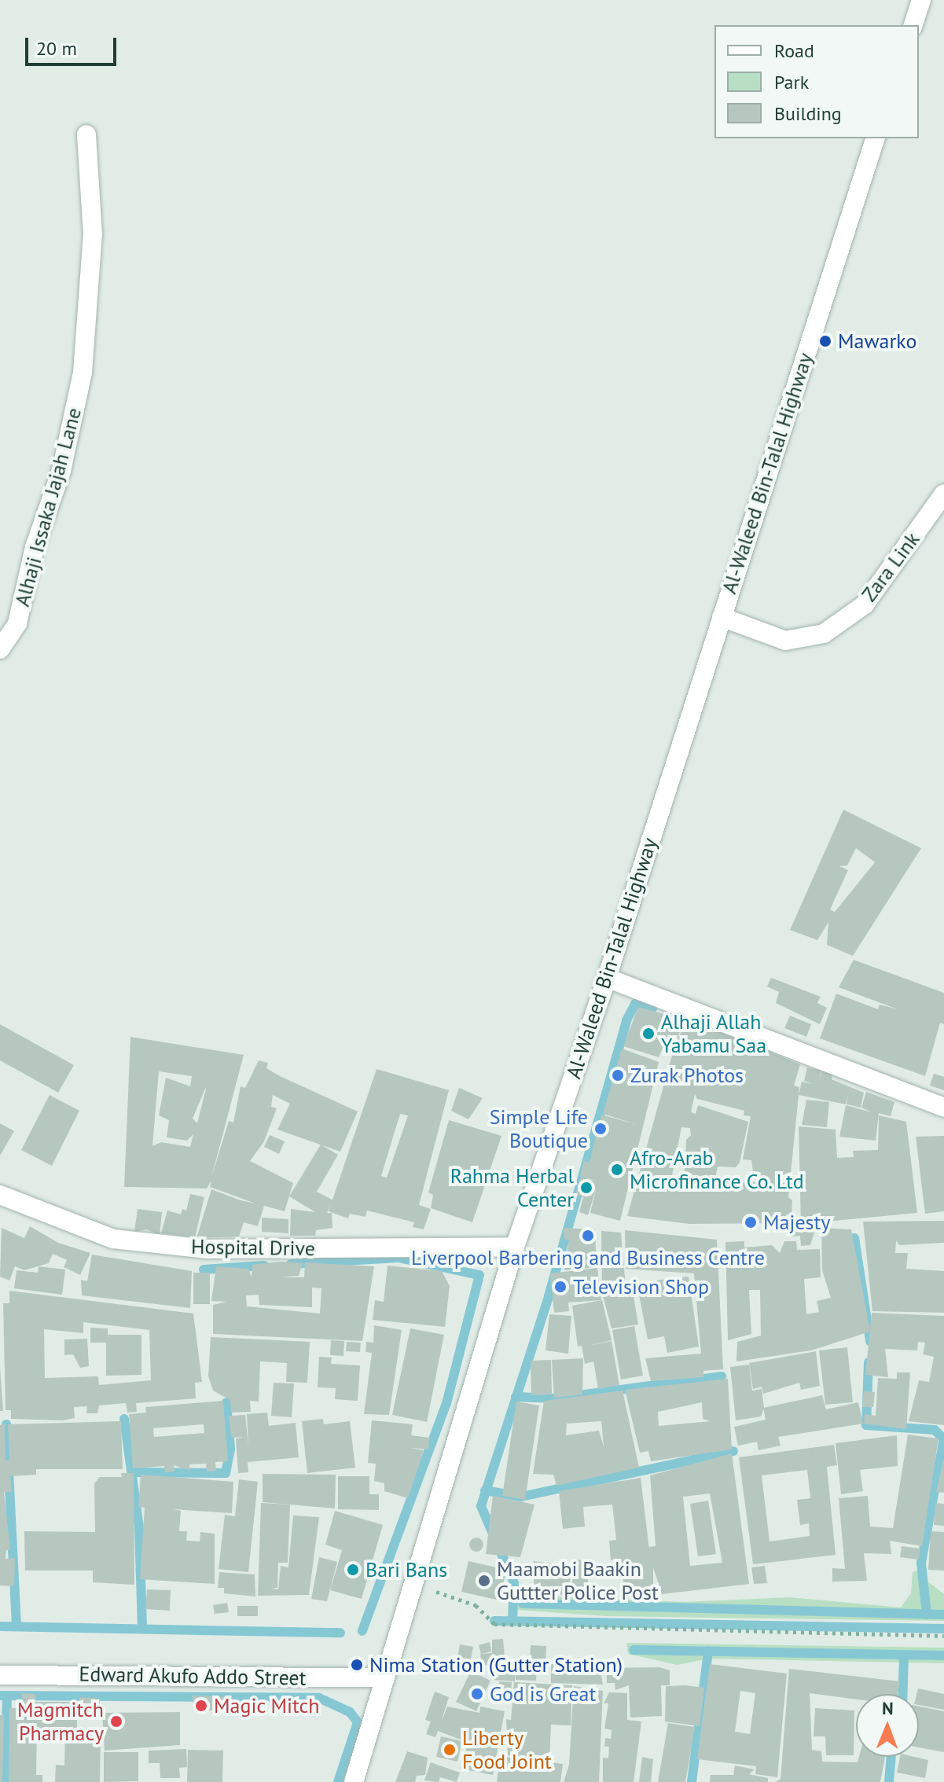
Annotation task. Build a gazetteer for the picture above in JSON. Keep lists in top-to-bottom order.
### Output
{
  "streets": {
    "street": [
      "Al-Waleed Bin-Talal Highway",
      "Alhaji Issaka Jajah Lane",
      "Zara Link",
      "Hospital Drive",
      "Edward Akufo Addo Street"
    ]
  },
  "crossings": [
    ["Al-Waleed Bin-Talal Highway", "Zara Link"],
    ["Al-Waleed Bin-Talal Highway", "Hospital Drive"],
    ["Al-Waleed Bin-Talal Highway", "Edward Akufo Addo Street"]
  ],
  "places": [
    "Mawarko",
    "Alhaji Allah Yabamu Saa",
    "Zurak Photos",
    "Simple Life Boutique",
    "Afro-Arab Microfinance Co. Ltd",
    "Rahma Herbal Center",
    "Majesty",
    "Liverpool Barbering and Business Centre",
    "Television Shop",
    "Bari Bans",
    "Maamobi Baakin Guttter Police Post",
    "Nima Station (Gutter Station)",
    "God is Great",
    "Magic Mitch",
    "Magmitch Pharmacy",
    "Liberty Food Joint"
  ],
  "legend": ["Road", "Park", "Building"],
  "scale_bar": "20 m",
  "north": "top"
}
